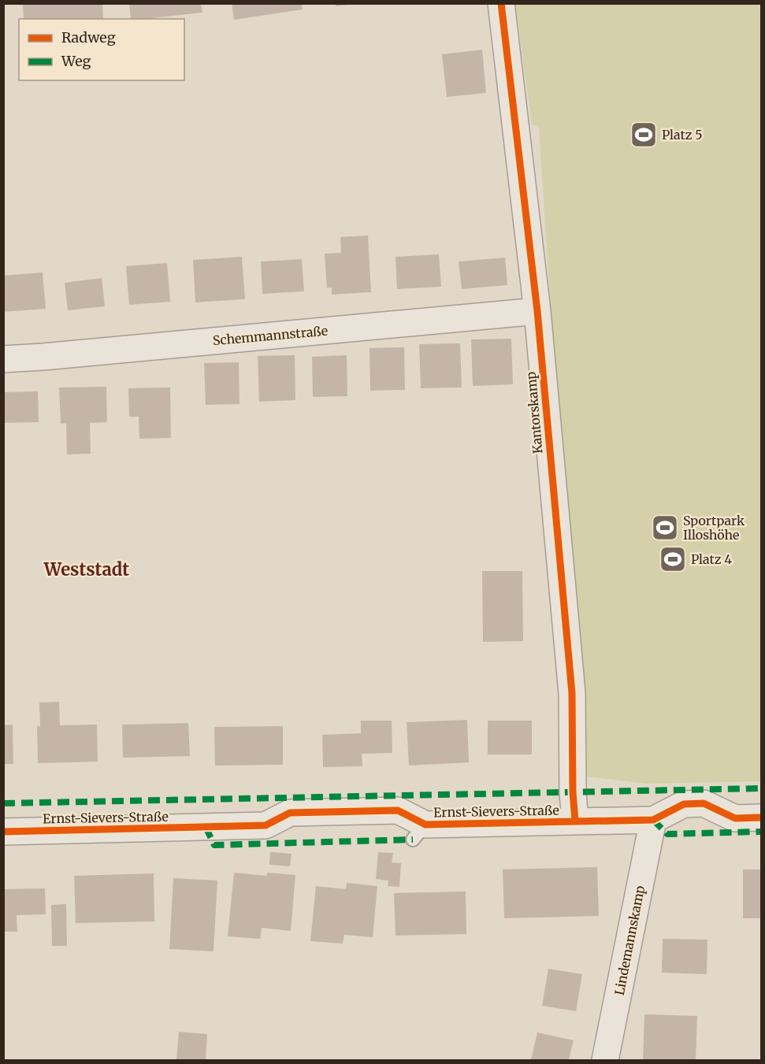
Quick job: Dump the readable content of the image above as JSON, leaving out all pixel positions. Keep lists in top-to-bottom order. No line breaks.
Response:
{"streets":{"street":["Schemmannstraße","Kantorskamp","Ernst-Sievers-Straße","Lindemannskamp"]},"crossings":[["Schemmannstraße","Kantorskamp"],["Kantorskamp","Ernst-Sievers-Straße"],["Ernst-Sievers-Straße","Lindemannskamp"]],"districts":["Weststadt"],"places":{"sports":["Platz 5","Sportpark Illoshöhe","Platz 4"]},"legend":["Radweg","Weg"]}
